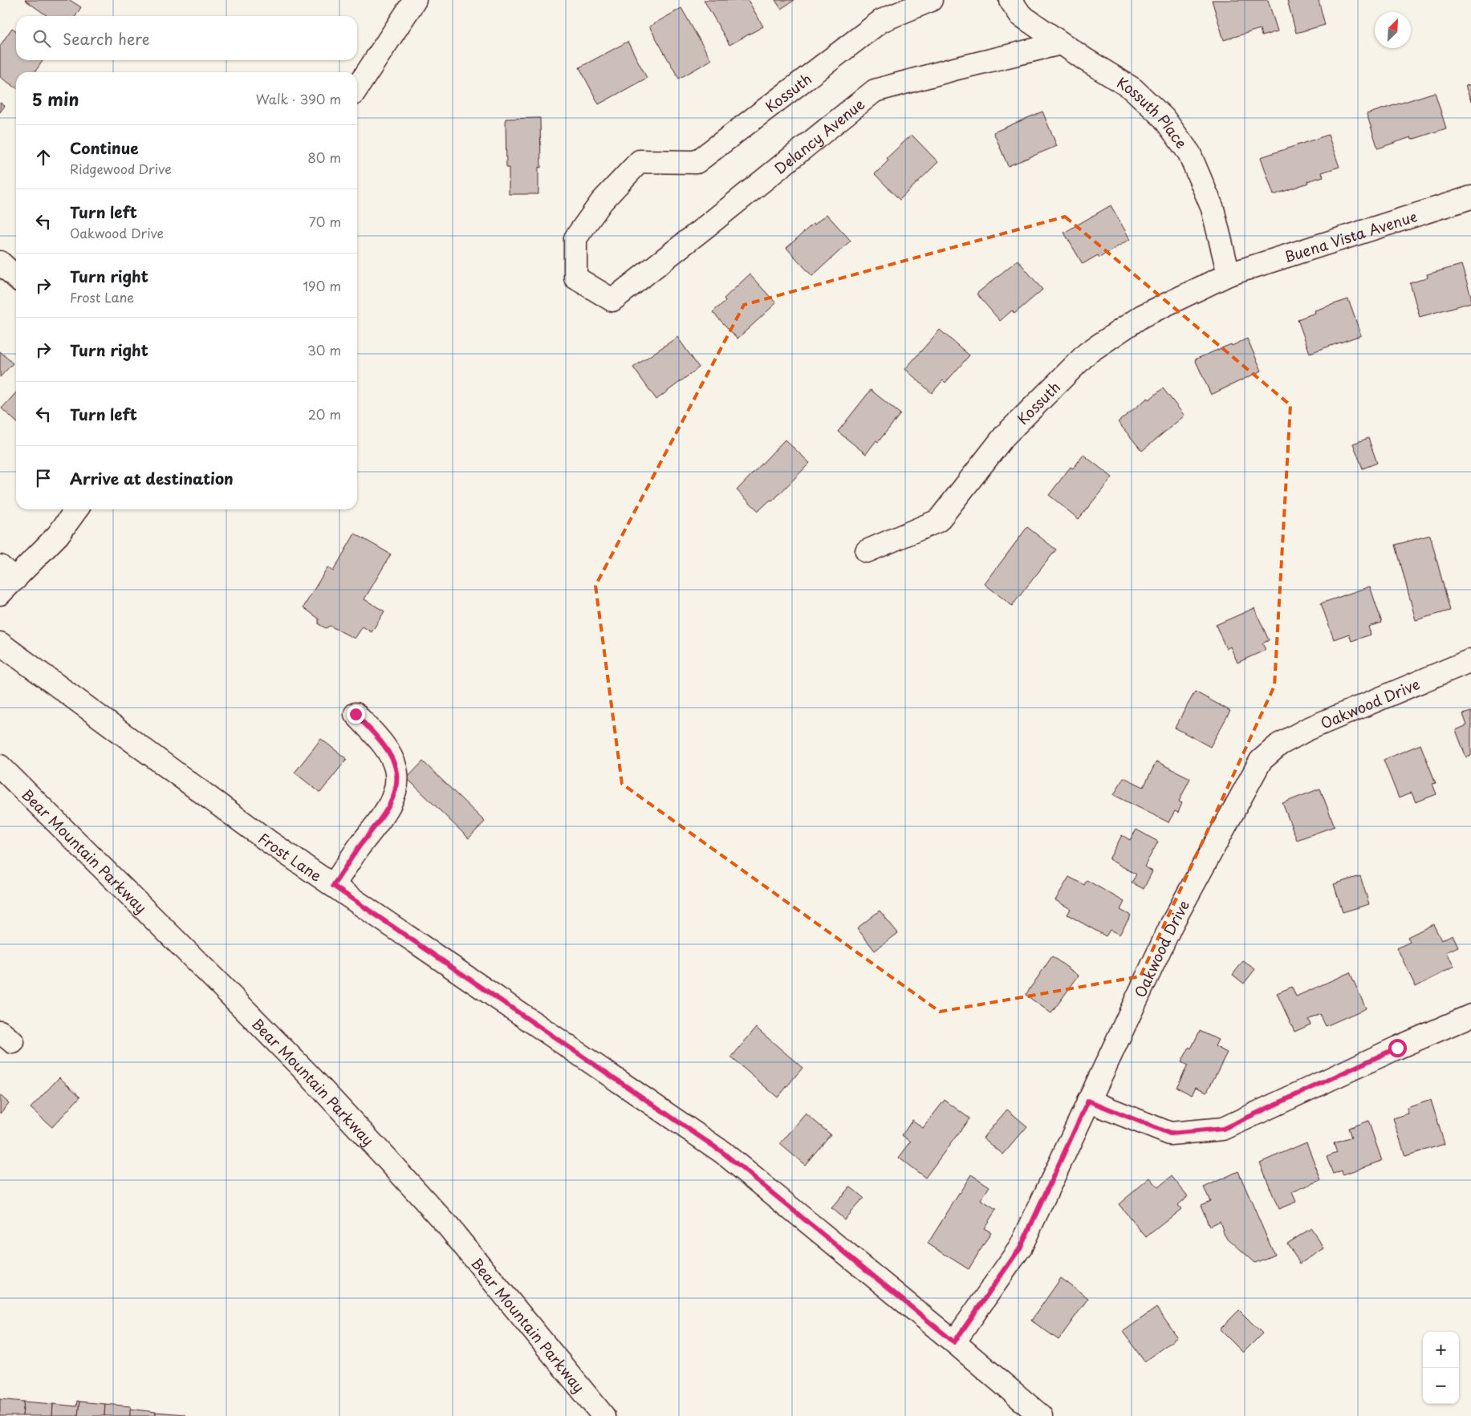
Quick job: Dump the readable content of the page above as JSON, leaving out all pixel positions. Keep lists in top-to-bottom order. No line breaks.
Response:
{"streets":{"main road":["Kossuth","Kossuth Place","Delancy Avenue","Buena Vista Avenue","Oakwood Drive","Bear Mountain Parkway","Frost Lane"]},"crossings":[["Kossuth","Kossuth Place"],["Kossuth","Delancy Avenue"],["Kossuth","Buena Vista Avenue"],["Kossuth Place","Delancy Avenue"],["Kossuth Place","Buena Vista Avenue"],["Oakwood Drive","Frost Lane"]],"north":"top right","page":{"search":"Search here","heading":["5 min","Walk · 390 m"],"list":[["Continue","Ridgewood Drive","80 m"],["Turn left","Oakwood Drive","70 m"],["Turn right","Frost Lane","190 m"],["Turn right","30 m"],["Turn left","20 m"],"Arrive at destination"],"map_buttons":["+","−"]}}
